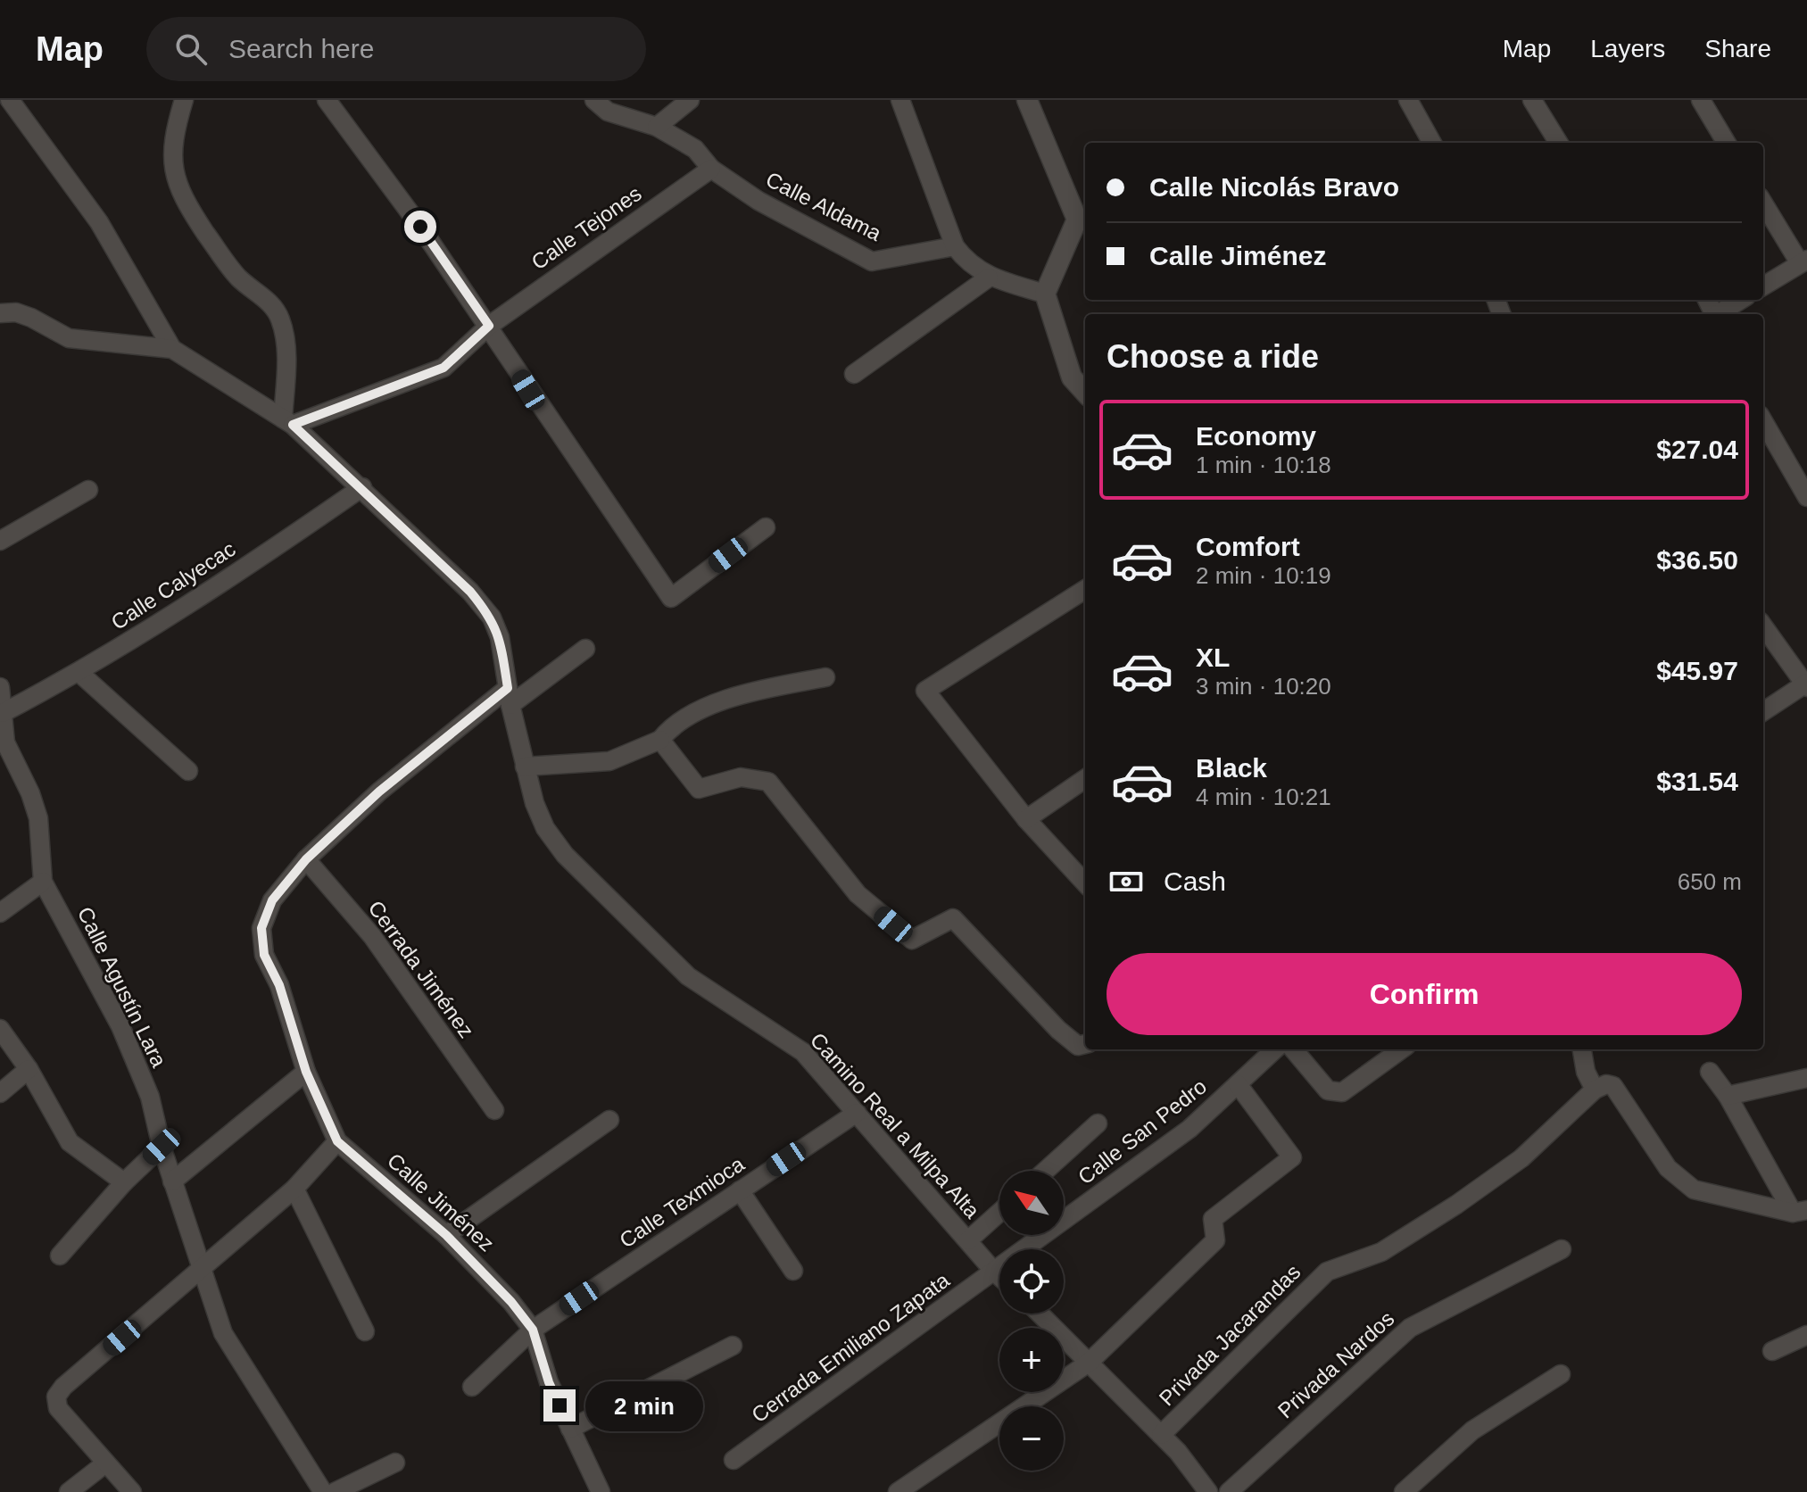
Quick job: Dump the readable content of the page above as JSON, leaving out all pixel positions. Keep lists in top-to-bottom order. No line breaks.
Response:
{"streets":{"street":["Calle Aldama","Calle Tejones","Calle Calyecac","Cerrada Jiménez","Calle Agustín Lara","Camino Real a Milpa Alta","Calle San Pedro","Calle Jiménez","Calle Texmioca","Privada Jacarandas","Cerrada Emiliano Zapata","Privada Nardos"]},"crossings":[["Calle Aldama","Calle Tejones"],["Calle Tejones","Camino Real a Milpa Alta"],["Calle Calyecac","Calle Agustín Lara"],["Calle Calyecac","Camino Real a Milpa Alta"],["Camino Real a Milpa Alta","Calle San Pedro"],["Camino Real a Milpa Alta","Calle Texmioca"],["Camino Real a Milpa Alta","Cerrada Emiliano Zapata"],["Calle San Pedro","Cerrada Emiliano Zapata"],["Calle Jiménez","Calle Texmioca"]],"north":"top left","page":{"header":"Map","search":"Search here","nav":["Map","Layers","Share"],"banner":["Calle Nicolás Bravo","Calle Jiménez"],"heading":"Choose a ride","list":[{"name":"Economy","note":"1 min · 10:18","value":"$27.04"},{"name":"Comfort","note":"2 min · 10:19","value":"$36.50"},{"name":"XL","note":"3 min · 10:20","value":"$45.97"},{"name":"Black","note":"4 min · 10:21","value":"$31.54"}],"pay":["Cash","650 m"],"buttons":"Confirm","map_buttons":["+","−"],"bubble":"2 min"}}
